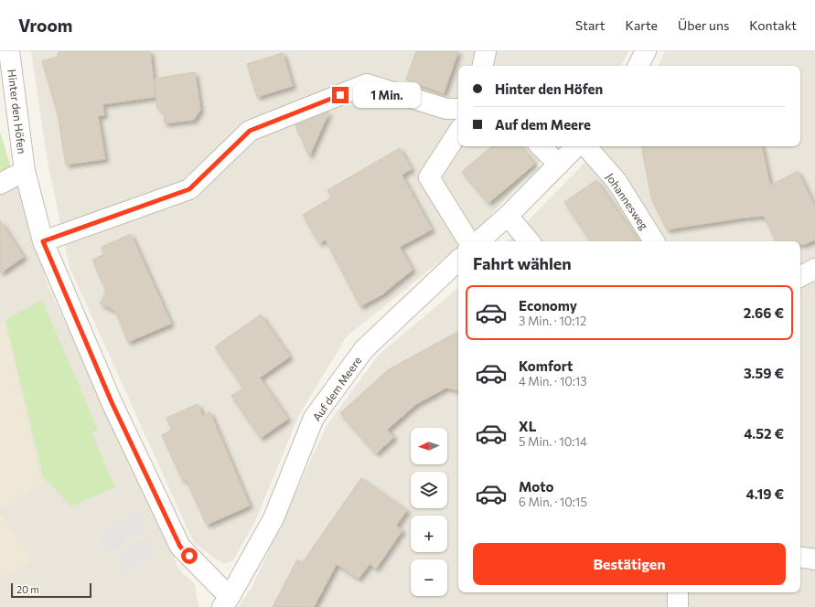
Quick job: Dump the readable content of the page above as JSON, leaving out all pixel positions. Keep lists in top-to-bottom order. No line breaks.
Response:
{"streets":{"street":["Hinter den Höfen","Johannesweg","Auf dem Meere"]},"crossings":[["Hinter den Höfen","Auf dem Meere"]],"scale_bar":"20 m","north":"left","page":{"header":"Vroom","nav":["Start","Karte","Über uns","Kontakt"],"banner":["Hinter den Höfen","Auf dem Meere"],"bubble":"1 Min.","heading":"Fahrt wählen","list":[{"name":"Economy","note":"3 Min. · 10:12","value":"2.66 €"},{"name":"Komfort","note":"4 Min. · 10:13","value":"3.59 €"},{"name":"XL","note":"5 Min. · 10:14","value":"4.52 €"},{"name":"Moto","note":"6 Min. · 10:15","value":"4.19 €"}],"map_buttons":["+","−"],"buttons":"Bestätigen","scale":"20 m"}}
